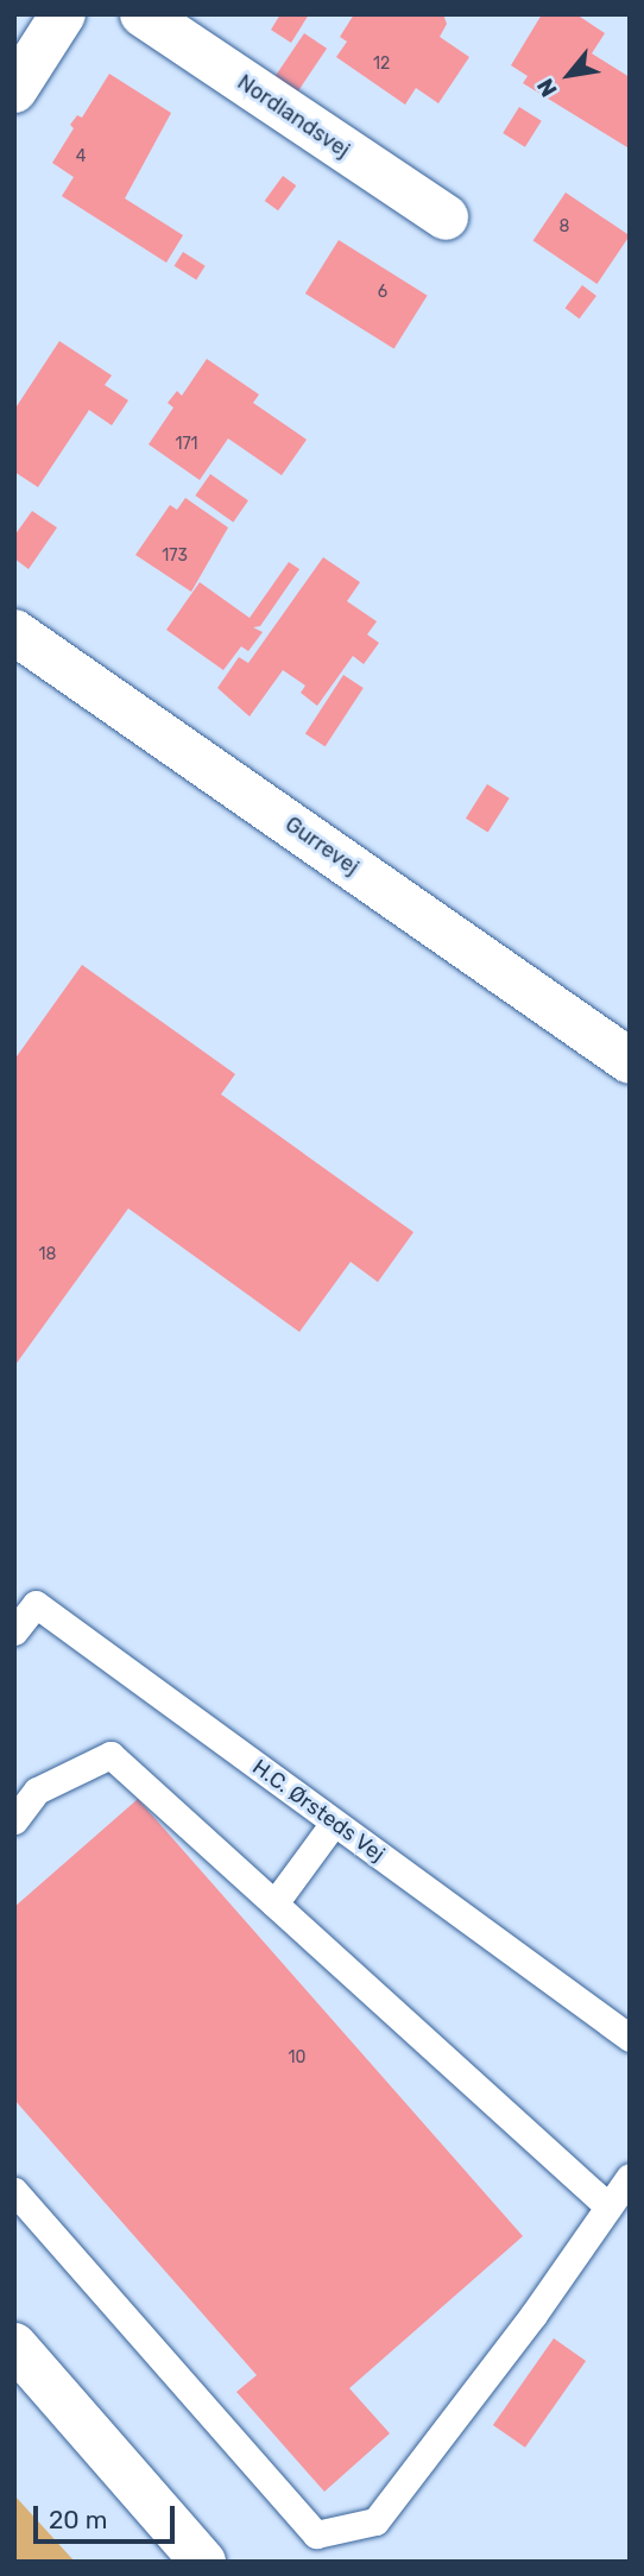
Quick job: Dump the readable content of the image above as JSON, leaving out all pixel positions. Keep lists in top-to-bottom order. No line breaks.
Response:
{"streets":{"street":["Nordlandsvej","Gurrevej"],"lane":["H.C. Ørsteds Vej"]},"house_numbers":["12","4","8","6","171","173","18","10"],"scale_bar":"20 m","north":"bottom left"}
